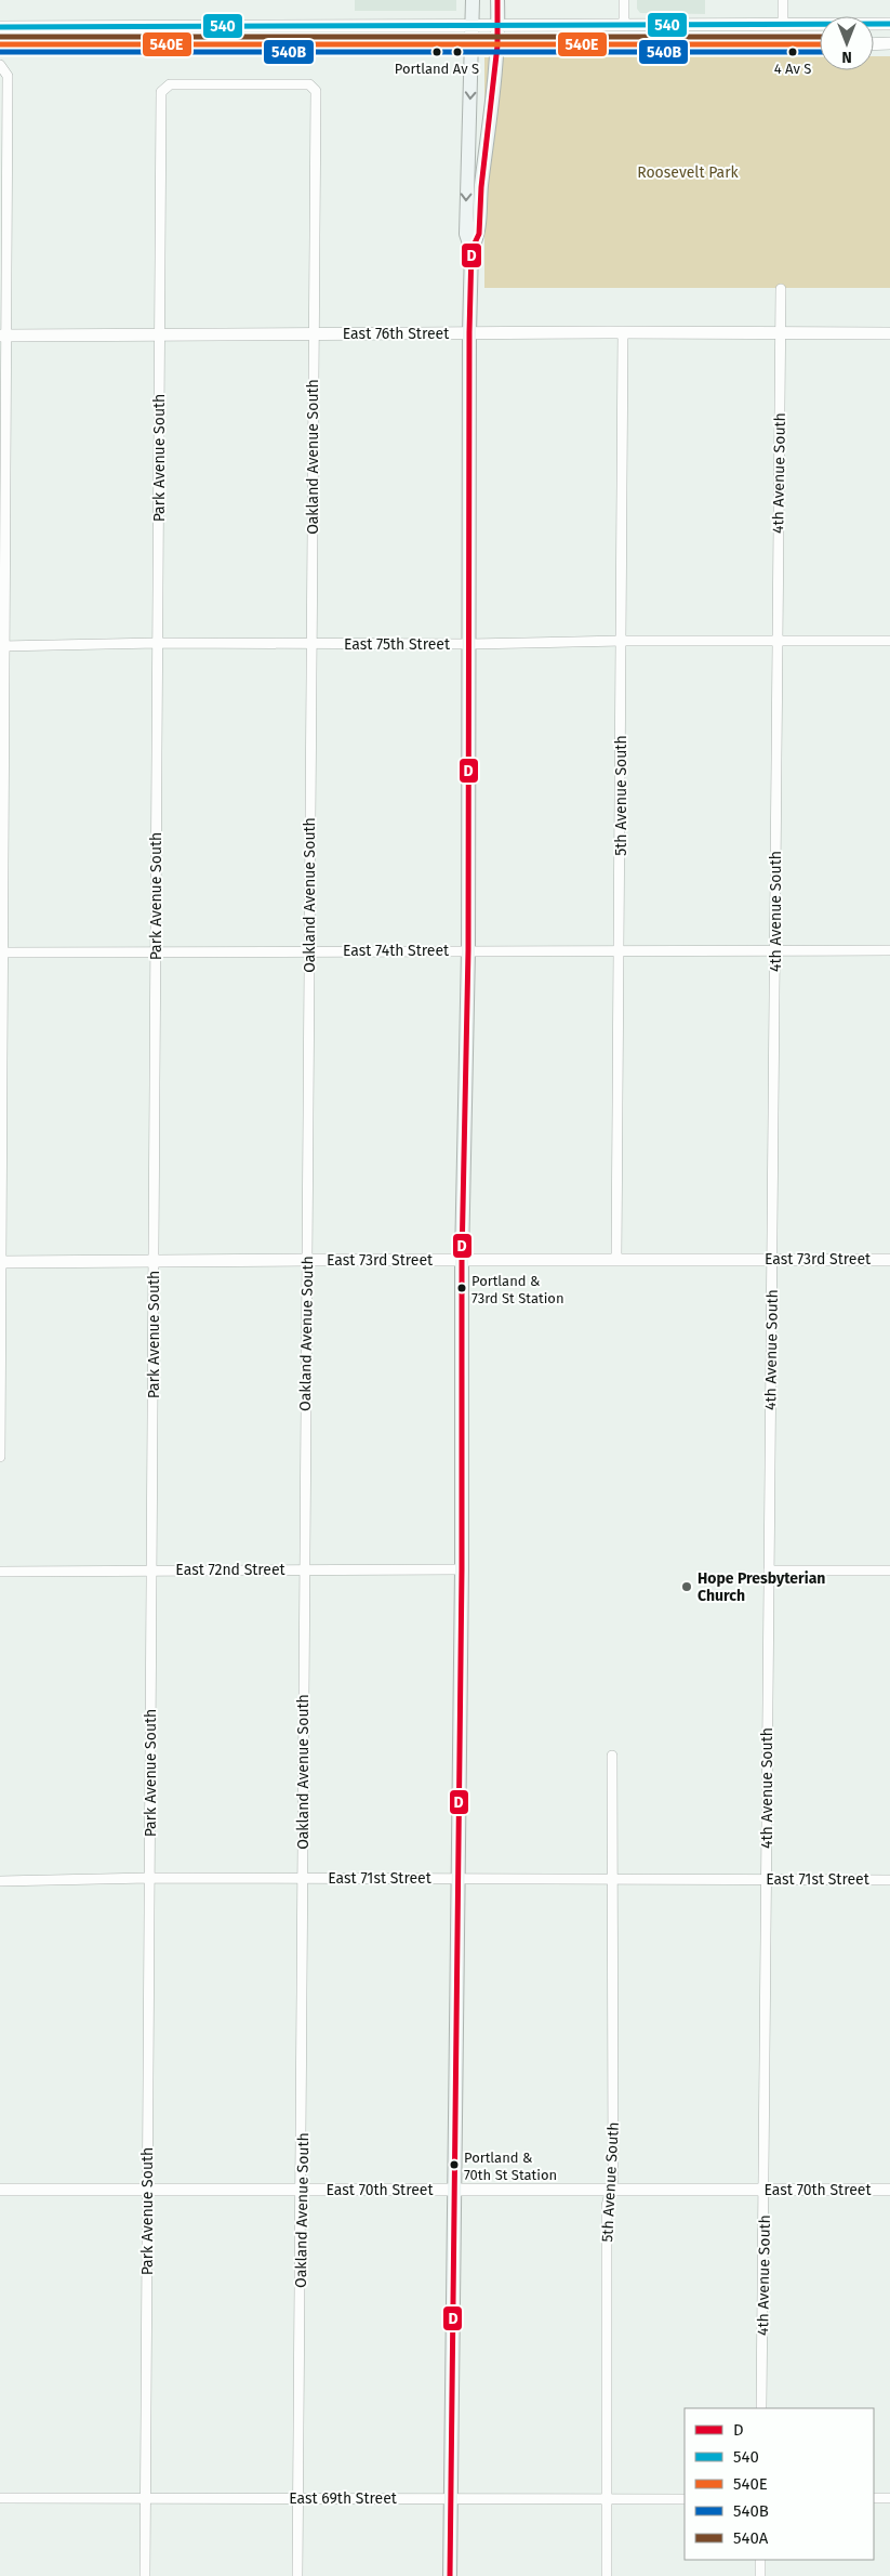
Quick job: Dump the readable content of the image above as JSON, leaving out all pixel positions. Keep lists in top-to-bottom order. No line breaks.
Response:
{"streets":{"street":["East 76th Street","Oakland Avenue South","Park Avenue South","4th Avenue South","East 75th Street","5th Avenue South","East 74th Street","East 73rd Street","East 72nd Street","East 71st Street","East 70th Street","East 69th Street"]},"crossings":[["East 76th Street","Oakland Avenue South"],["East 76th Street","Park Avenue South"],["East 76th Street","4th Avenue South"],["East 76th Street","5th Avenue South"],["Oakland Avenue South","Park Avenue South"],["Oakland Avenue South","East 75th Street"],["Oakland Avenue South","East 74th Street"],["Oakland Avenue South","East 73rd Street"],["Oakland Avenue South","East 72nd Street"],["Oakland Avenue South","East 71st Street"],["Oakland Avenue South","East 70th Street"],["Oakland Avenue South","East 69th Street"],["Park Avenue South","East 75th Street"],["Park Avenue South","East 74th Street"],["Park Avenue South","East 73rd Street"],["Park Avenue South","East 72nd Street"],["Park Avenue South","East 71st Street"],["Park Avenue South","East 70th Street"],["Park Avenue South","East 69th Street"],["4th Avenue South","East 75th Street"],["4th Avenue South","East 74th Street"],["4th Avenue South","East 73rd Street"],["4th Avenue South","East 71st Street"],["4th Avenue South","East 70th Street"],["East 75th Street","5th Avenue South"],["5th Avenue South","East 74th Street"],["5th Avenue South","East 73rd Street"],["5th Avenue South","East 71st Street"],["5th Avenue South","East 70th Street"],["5th Avenue South","East 69th Street"]],"parks":["Roosevelt Park"],"places":["Portland Av S","4 Av S","Portland & 73rd St Station","Hope Presbyterian Church","Portland & 70th St Station"],"lines":["transit line D","transit line 540","transit line 540A","transit line 540E","transit line 540B"],"legend":["D","540","540E","540B","540A"],"north":"bottom"}
